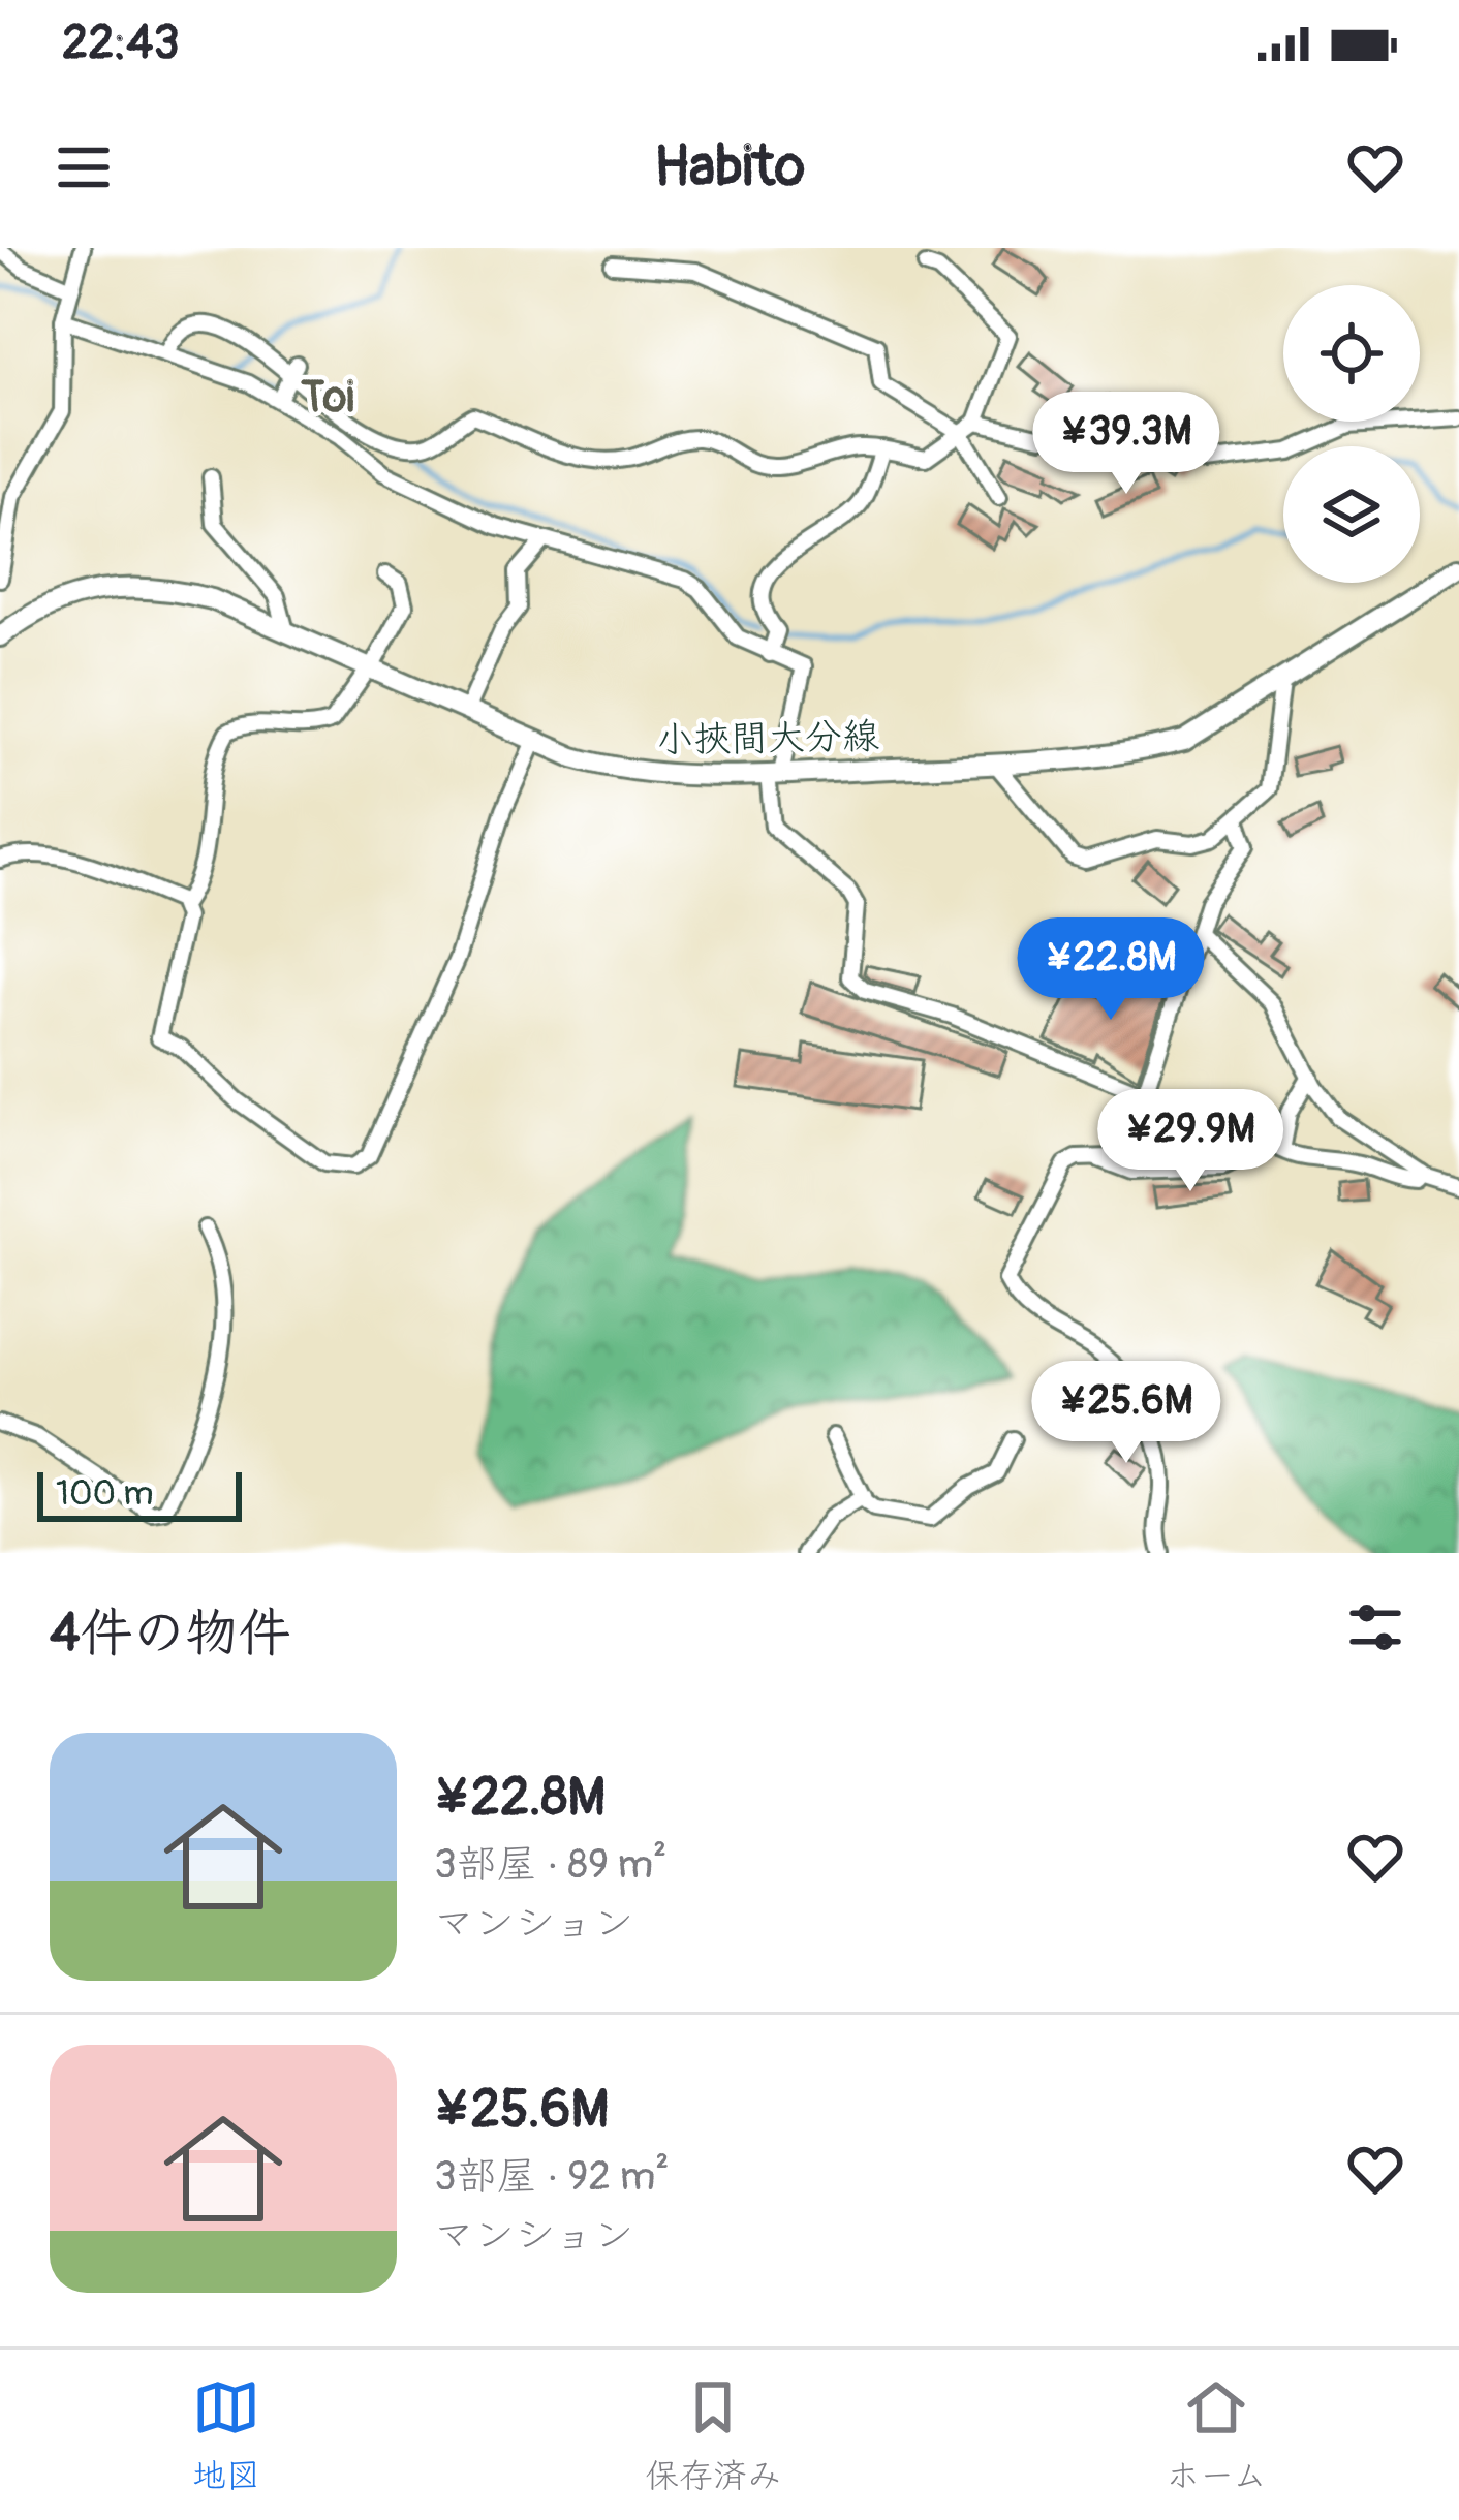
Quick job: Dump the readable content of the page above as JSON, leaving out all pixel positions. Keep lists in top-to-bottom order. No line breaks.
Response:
{"streets":{"main road":["小挾間大分線"]},"districts":["Toi"],"scale_bar":"100 m","page":{"status":"22:43","header":"Habito","price":["¥39.3M","¥22.8M","¥29.9M","¥25.6M"],"scale":"100 m","heading":"4件の物件","list":[{"name":"¥22.8M","note":"3部屋 · 89 m² · マンション"},{"name":"¥25.6M","note":"3部屋 · 92 m² · マンション"}],"tabs":["地図","保存済み","ホーム"]}}
